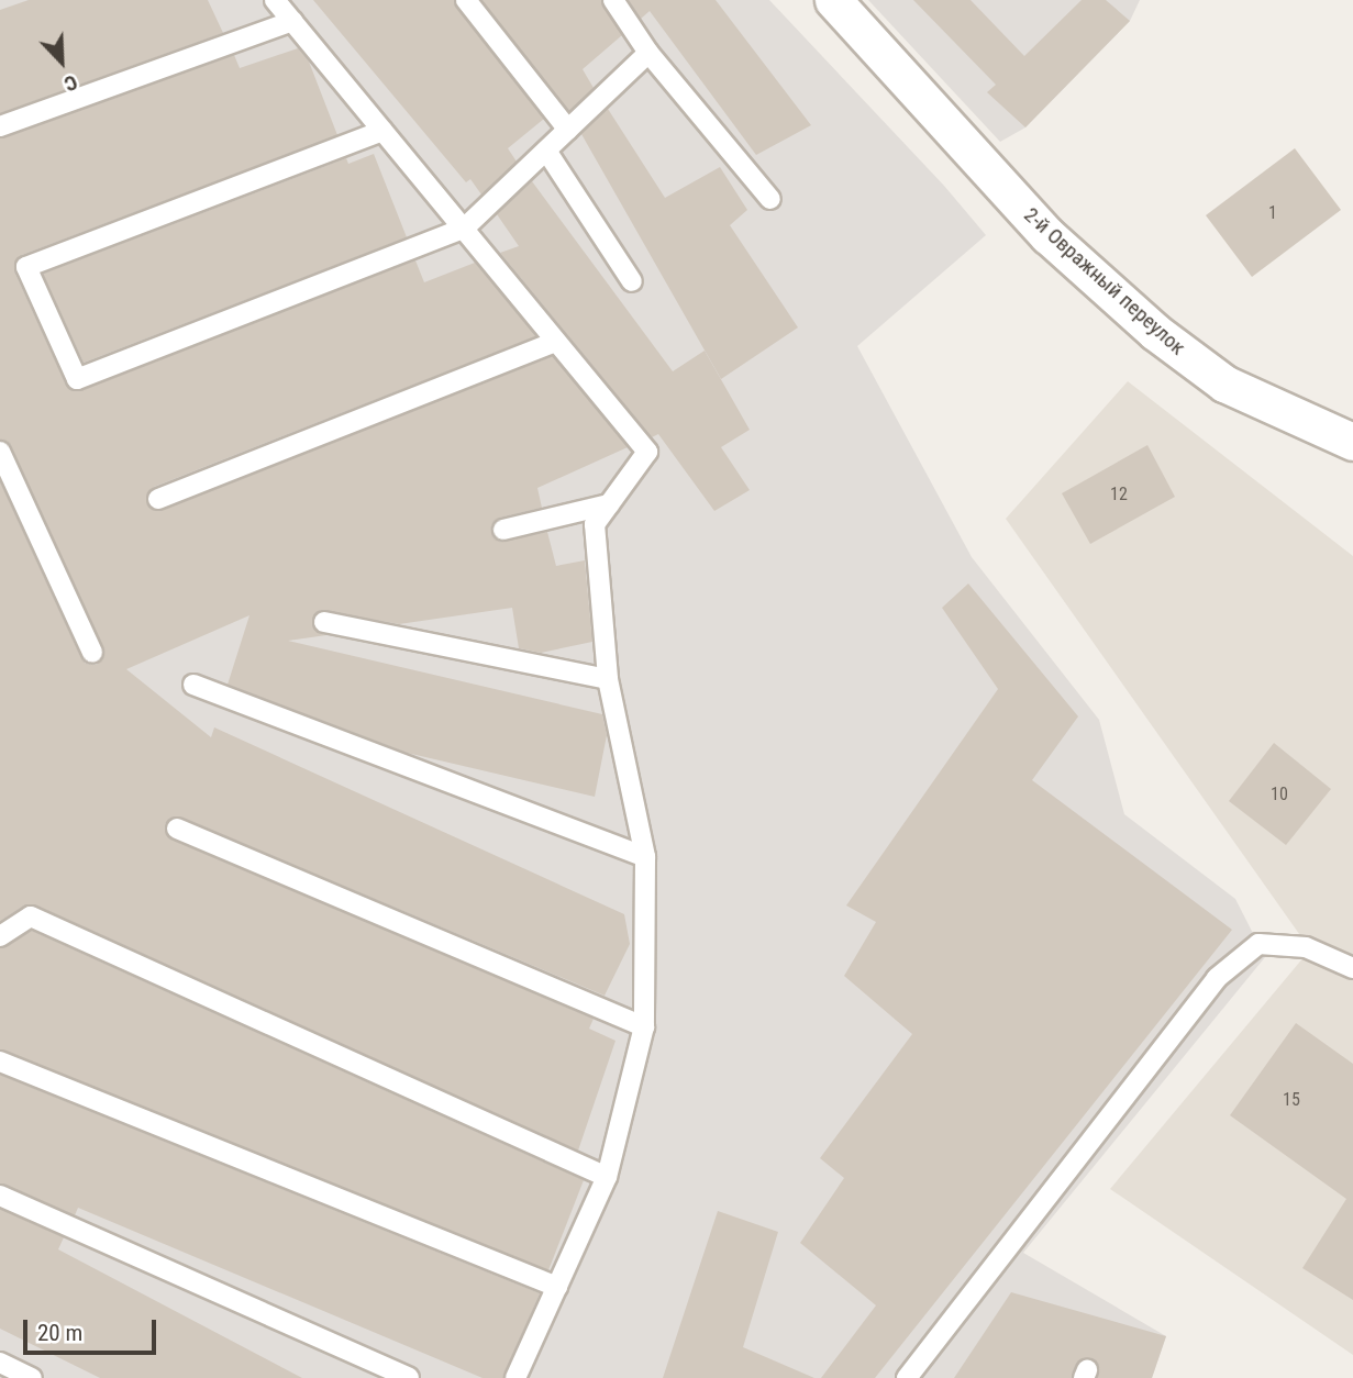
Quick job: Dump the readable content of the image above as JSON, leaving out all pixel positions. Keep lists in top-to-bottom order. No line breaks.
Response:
{"streets":{"street":["2-й Овражный переулок"]},"house_numbers":["1","12","10","15"],"scale_bar":"20 m","north":"bottom right"}
